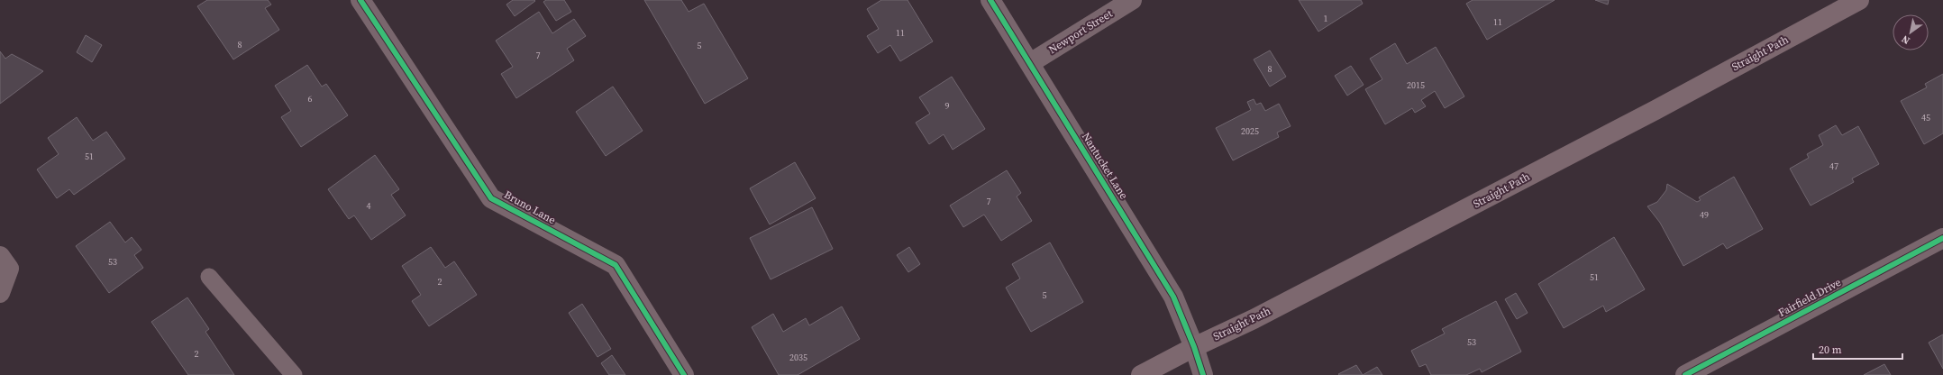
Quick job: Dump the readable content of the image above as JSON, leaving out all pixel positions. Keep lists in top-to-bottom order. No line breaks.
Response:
{"streets":{"main road":["Straight Path"],"street":["Newport Street","Nantucket Lane","Bruno Lane","Fairfield Drive"]},"crossings":[["Newport Street","Nantucket Lane"],["Straight Path","Nantucket Lane"]],"house_numbers":["1","11","11","8","5","7","8","2015","6","9","45","2025","51","47","7","4","49","53","51","2","5","53","2","2035"],"scale_bar":"20 m","north":"bottom left"}
